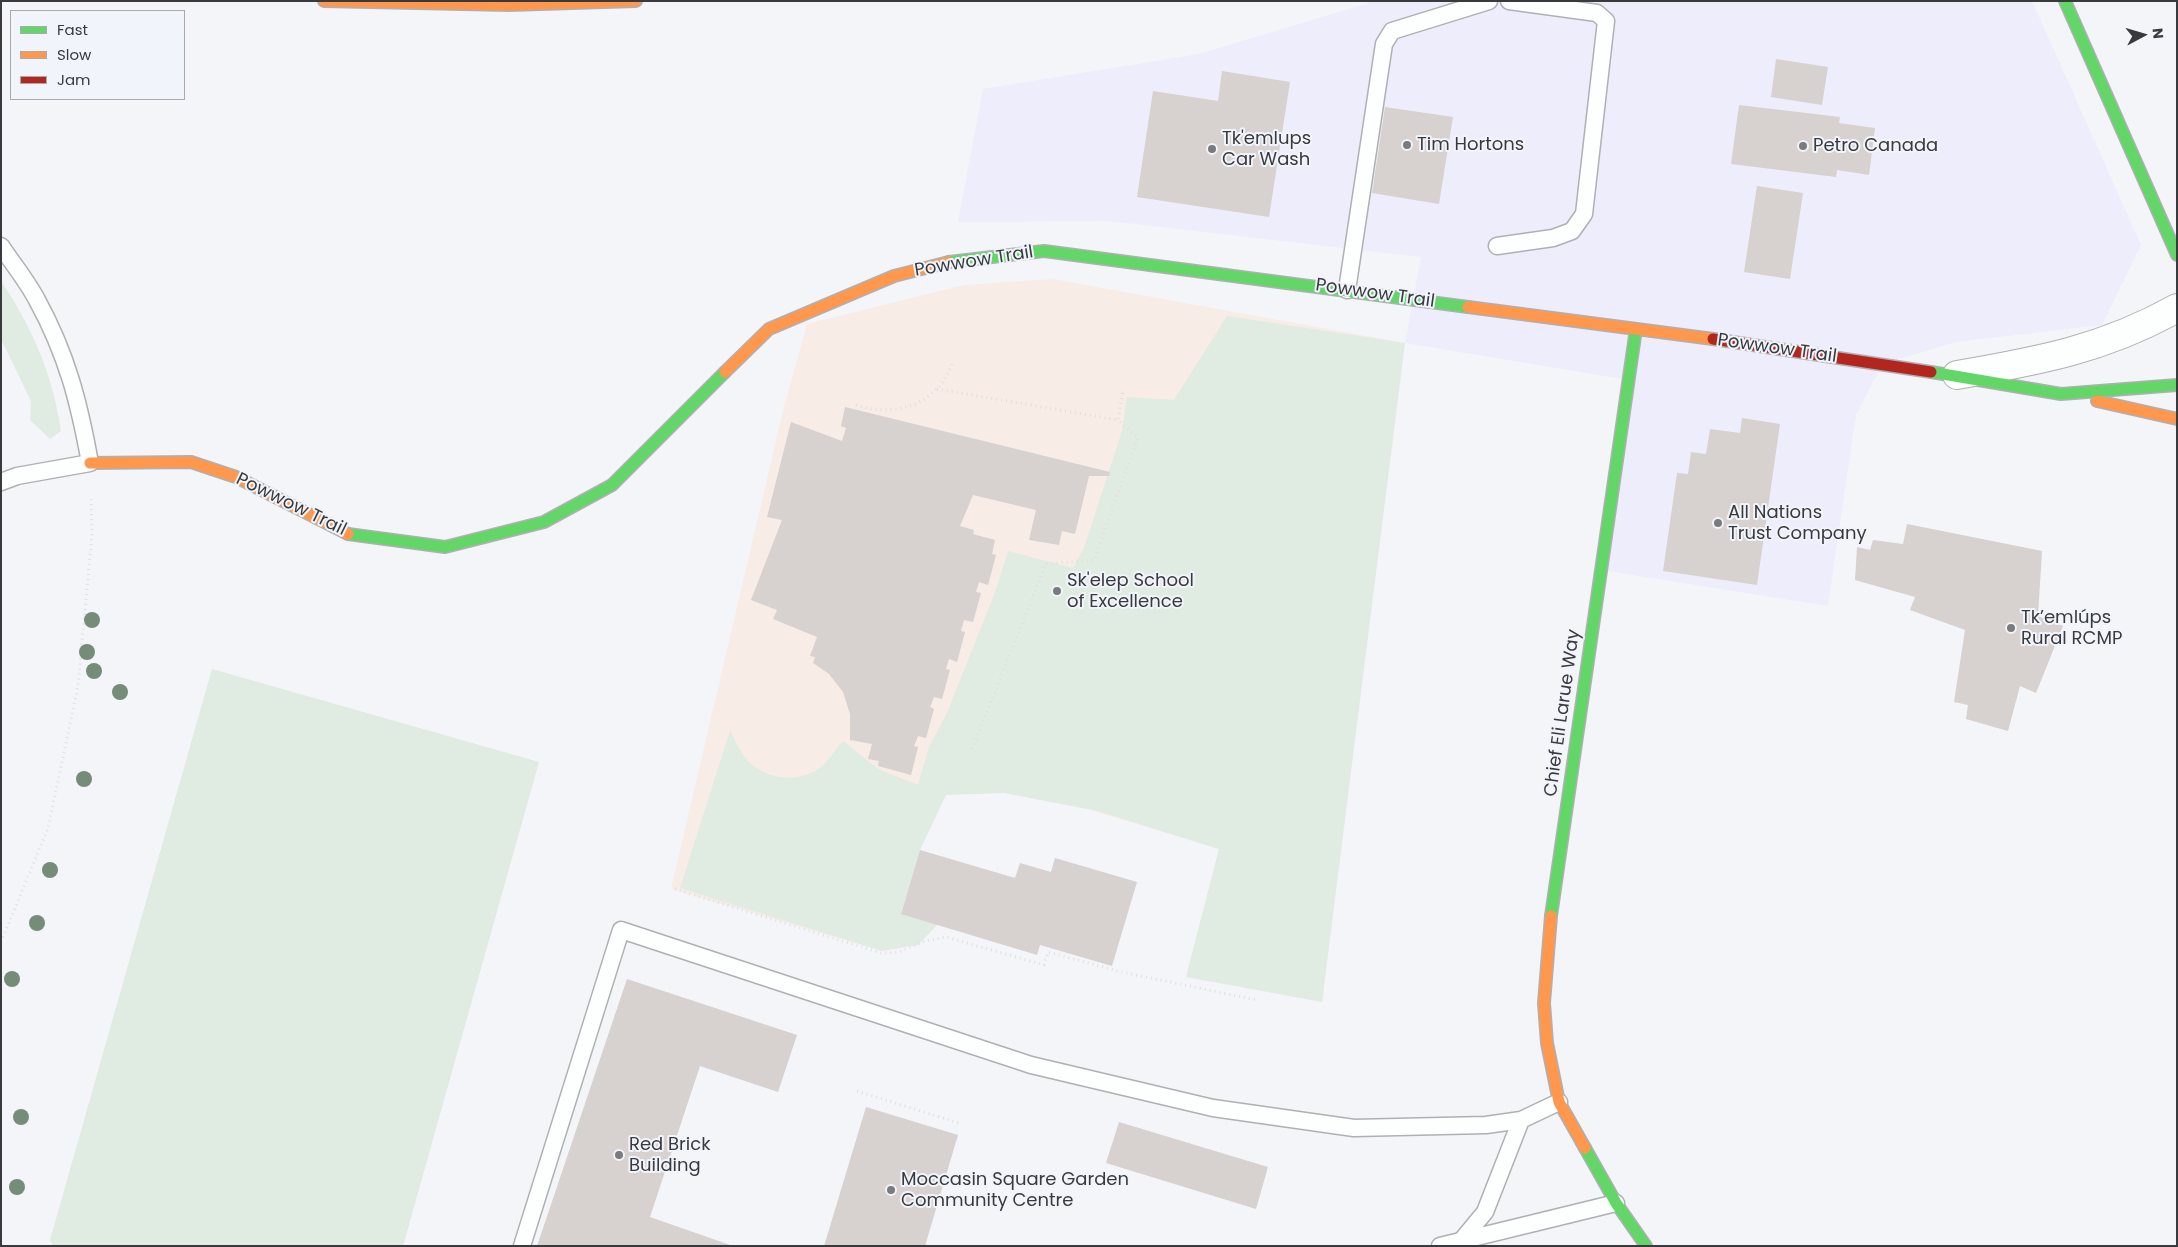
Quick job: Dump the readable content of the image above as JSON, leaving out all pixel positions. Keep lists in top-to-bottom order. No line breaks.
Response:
{"streets":{"main road":["Powwow Trail","Chief Eli Larue Way"]},"crossings":[["Powwow Trail","Chief Eli Larue Way"]],"places":["Tim Hortons","Petro Canada","Tk'emlups Car Wash","All Nations Trust Company","Sk'elep School of Excellence","Tk’emlúps Rural RCMP","Red Brick Building","Moccasin Square Garden Community Centre"],"legend":["Fast","Slow","Jam"],"north":"right"}
